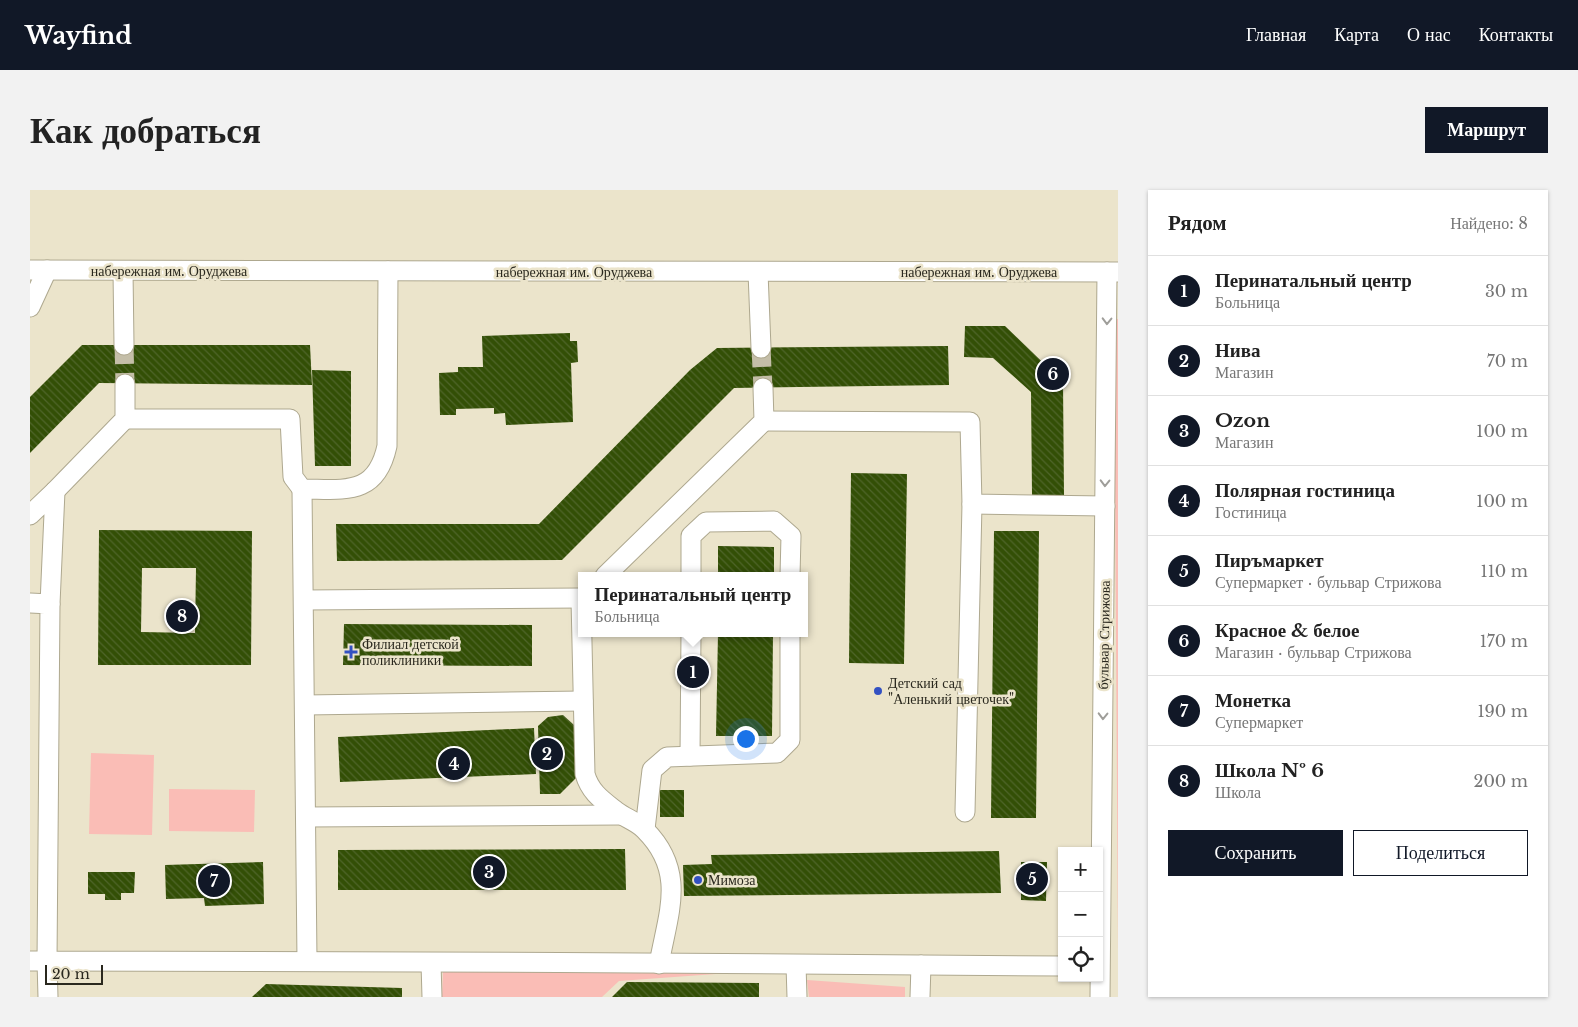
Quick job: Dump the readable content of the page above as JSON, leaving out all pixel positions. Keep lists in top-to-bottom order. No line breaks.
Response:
{"streets":{"street":["набережная им. Оруджева","бульвар Стрижова"]},"crossings":[["набережная им. Оруджева","бульвар Стрижова"]],"places":{"health":["Филиал детской поликлиники"],"other":["Детский сад \"Аленький цветочек\"","Мимоза"]},"scale_bar":"20 m","page":{"header":"Wayfind","nav":["Главная","Карта","О нас","Контакты"],"buttons":["Маршрут",["Сохранить","Поделиться"]],"title":"Как добраться","heading":["Рядом","Найдено: 8"],"list":[{"mark":"1","name":"Перинатальный центр","note":"Больница","value":"30 m"},{"mark":"2","name":"Нива","note":"Магазин","value":"70 m"},{"mark":"3","name":"Ozon","note":"Магазин","value":"100 m"},{"mark":"4","name":"Полярная гостиница","note":"Гостиница","value":"100 m"},{"mark":"5","name":"Пиръмаркет","note":"Супермаркет · бульвар Стрижова","value":"110 m"},{"mark":"6","name":"Красное & белое","note":"Магазин · бульвар Стрижова","value":"170 m"},{"mark":"7","name":"Монетка","note":"Супермаркет","value":"190 m"},{"mark":"8","name":"Школа № 6","note":"Школа","value":"200 m"}],"pins":["6","8","1","2","4","3","5","7"],"popup":["Перинатальный центр","Больница"],"map_buttons":["+","−"],"scale":"20 m"}}
